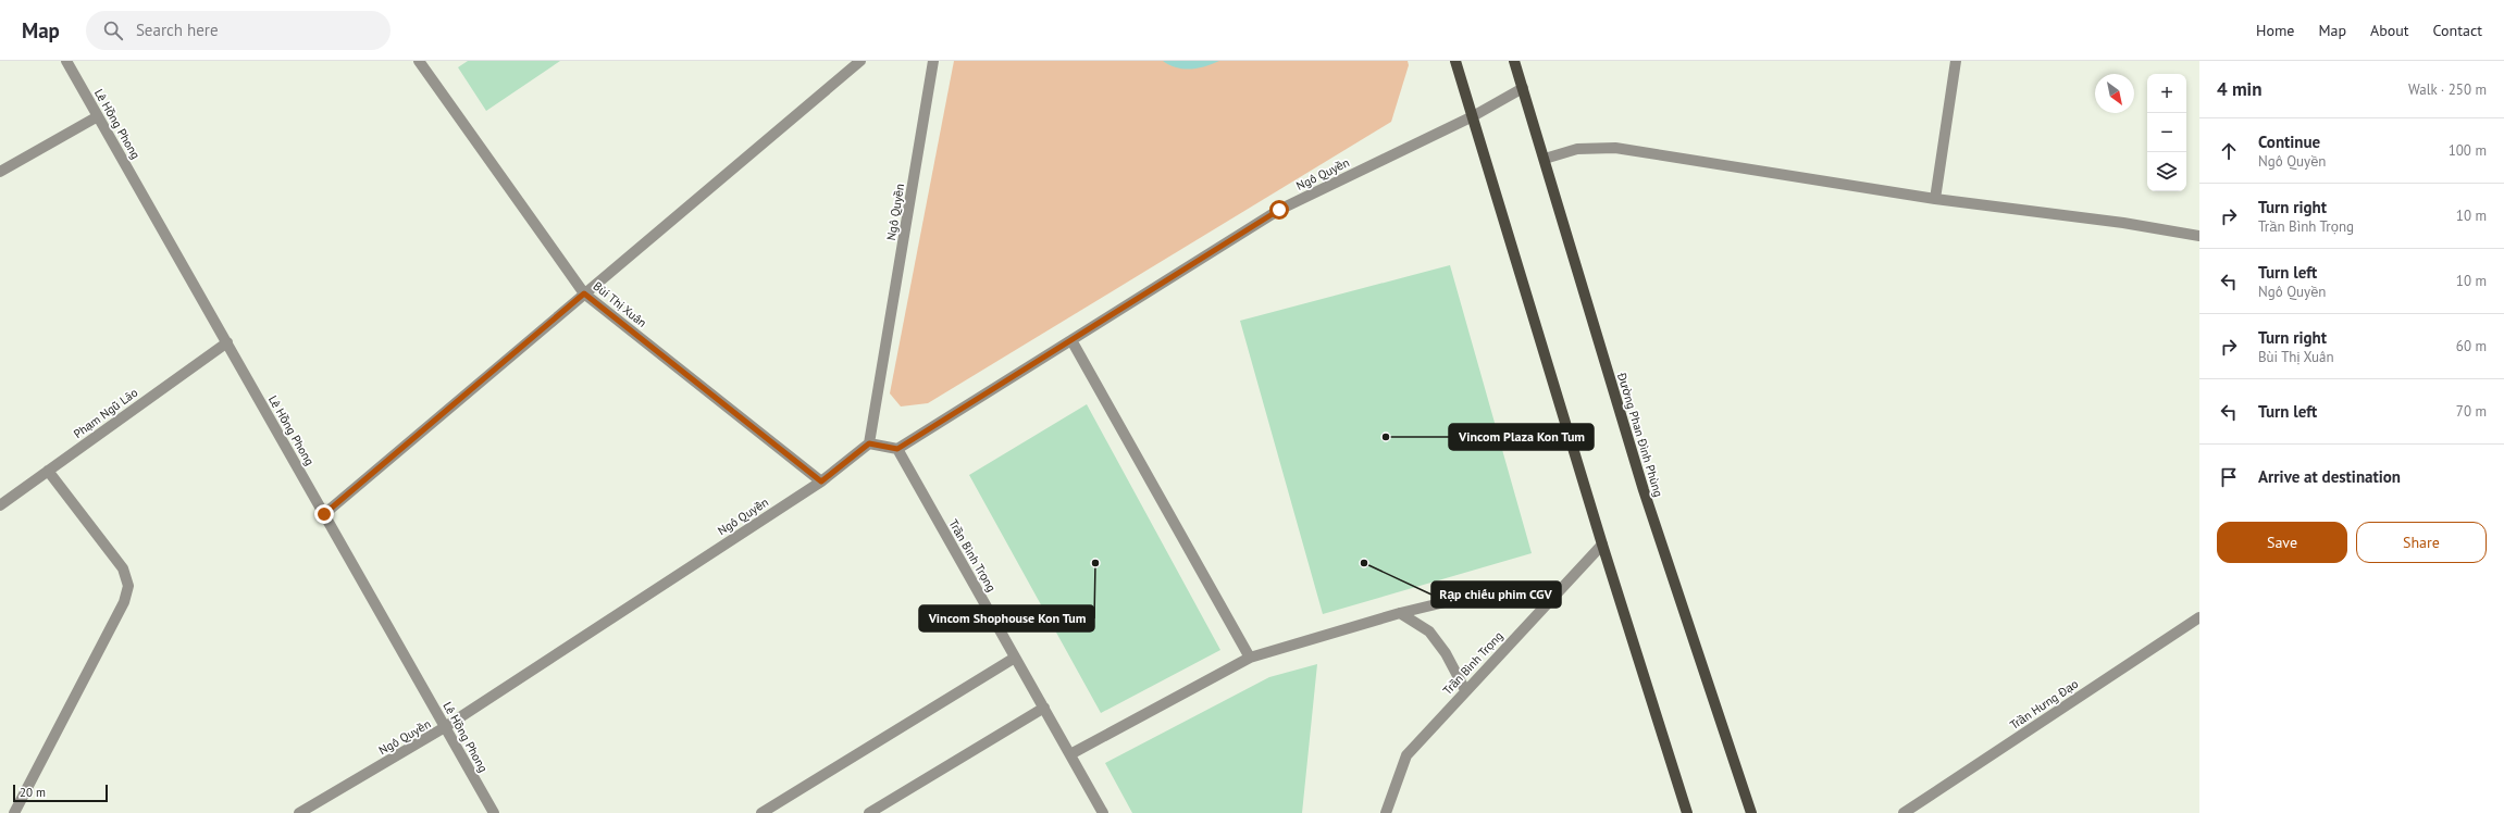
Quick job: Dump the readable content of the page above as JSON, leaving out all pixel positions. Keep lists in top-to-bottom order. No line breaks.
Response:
{"streets":{"main road":["Đường Phan Đình Phùng"],"street":["Lê Hồng Phong","Ngô Quyền","Bùi Thị Xuân","Phạm Ngũ Lão","Trần Bình Trọng","Trần Hưng Đạo"]},"crossings":[["Lê Hồng Phong","Ngô Quyền"],["Lê Hồng Phong","Phạm Ngũ Lão"],["Ngô Quyền","Bùi Thị Xuân"],["Ngô Quyền","Đường Phan Đình Phùng"],["Ngô Quyền","Trần Bình Trọng"]],"places":["Vincom Plaza Kon Tum","Vincom Shophouse Kon Tum","Rạp chiếu phim CGV"],"scale_bar":"20 m","north":"bottom right","page":{"header":"Map","search":"Search here","nav":["Home","Map","About","Contact"],"heading":["4 min","Walk · 250 m"],"map_buttons":["+","−"],"list":[["Continue","Ngô Quyền","100 m"],["Turn right","Trần Bình Trọng","10 m"],["Turn left","Ngô Quyền","10 m"],["Turn right","Bùi Thị Xuân","60 m"],["Turn left","70 m"],"Arrive at destination"],"buttons":["Save","Share"],"scale":"20 m"}}
